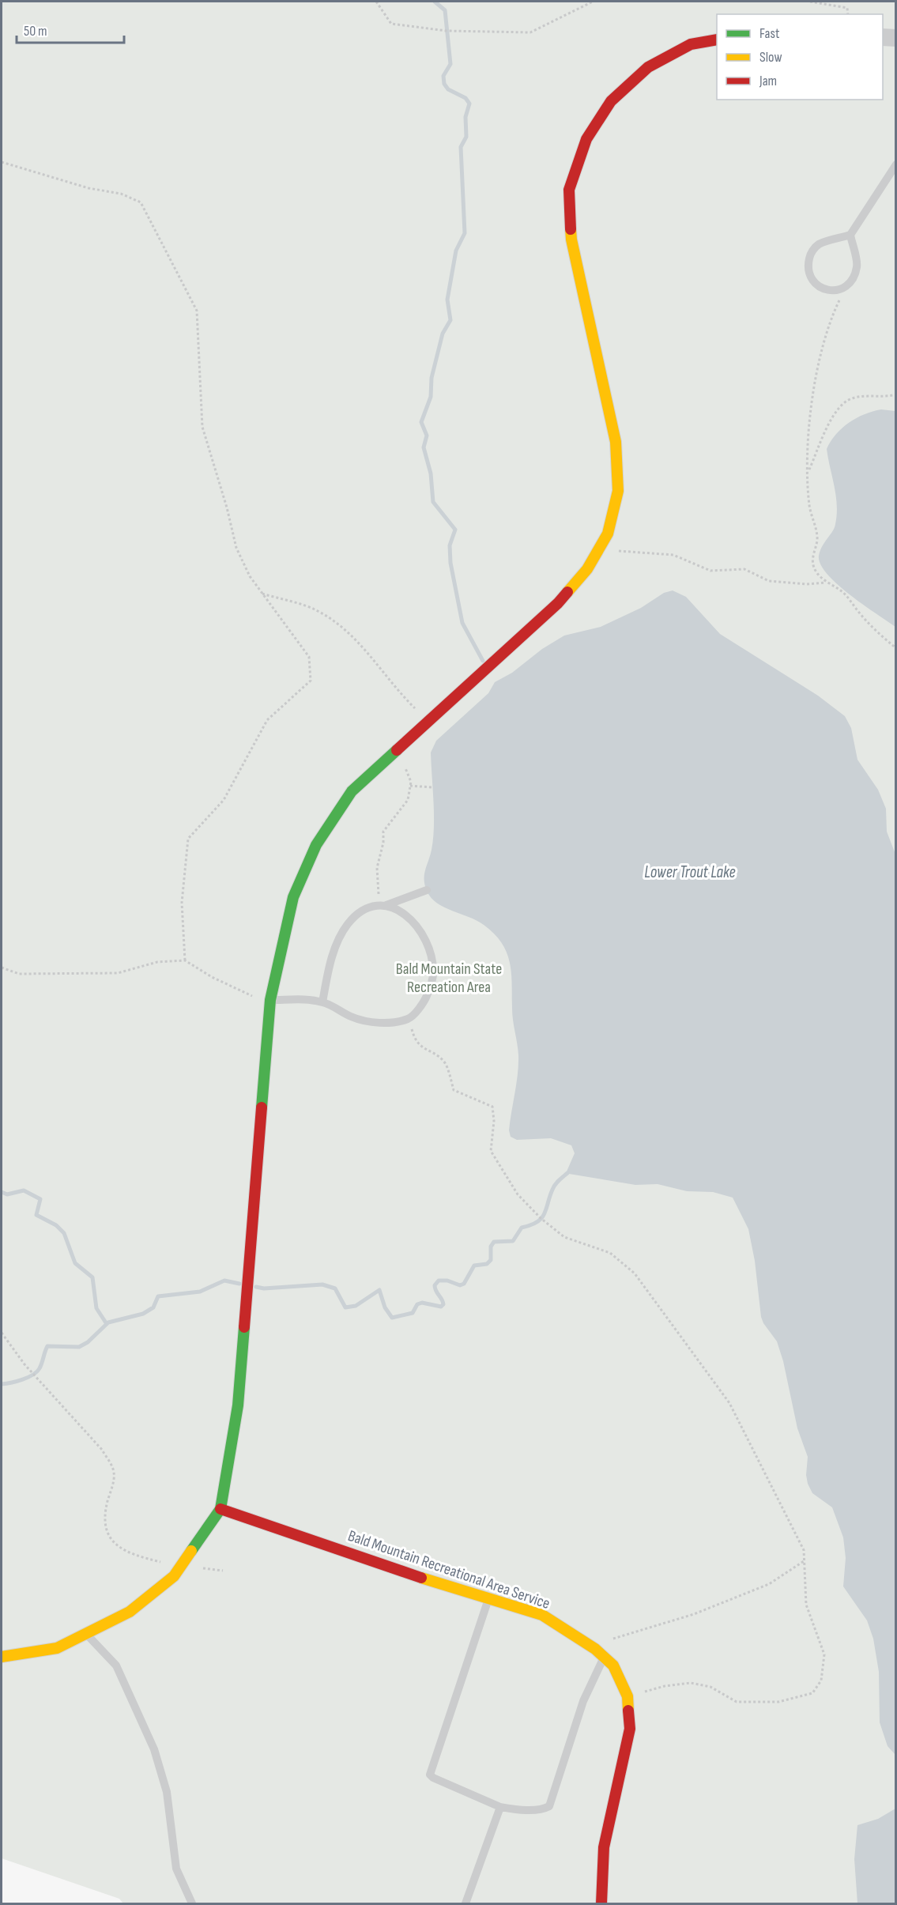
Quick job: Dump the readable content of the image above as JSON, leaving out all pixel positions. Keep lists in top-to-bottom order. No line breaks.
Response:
{"streets":{"street":["Bald Mountain Recreational Area Service"]},"water":["Lower Trout Lake"],"parks":["Bald Mountain State Recreation Area"],"legend":["Fast","Slow","Jam"],"scale_bar":"50 m"}
